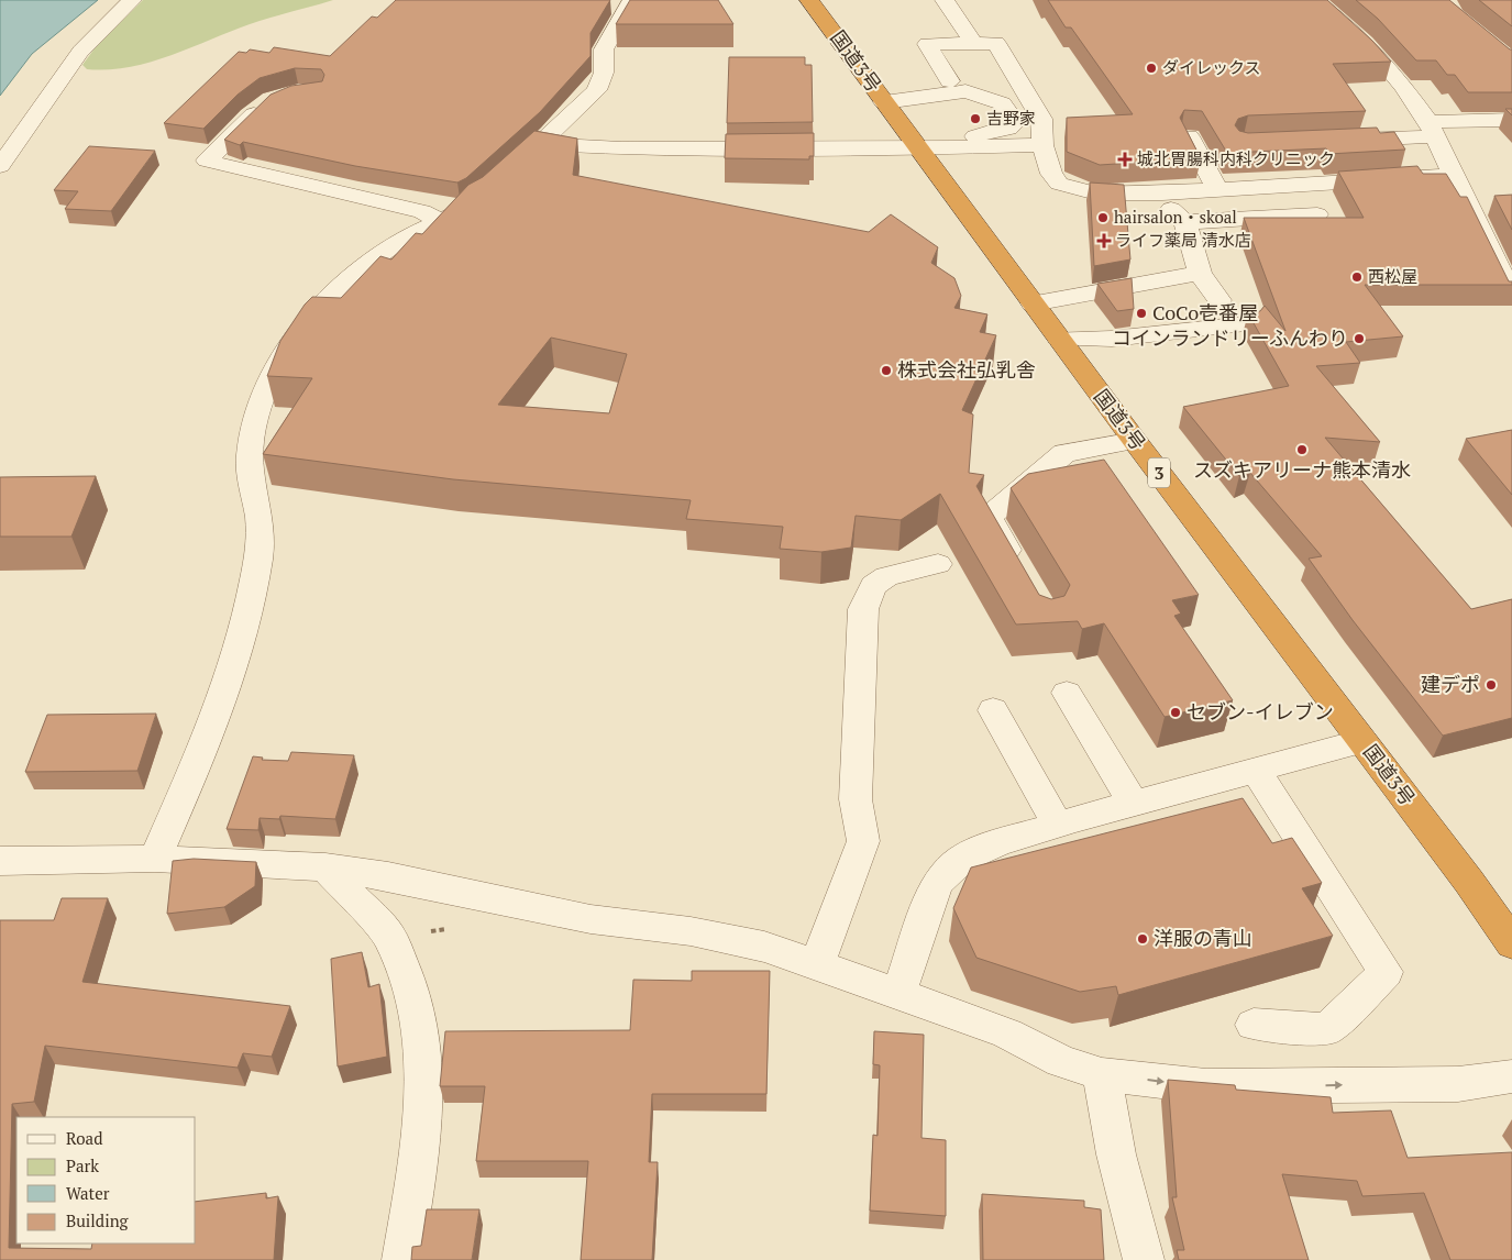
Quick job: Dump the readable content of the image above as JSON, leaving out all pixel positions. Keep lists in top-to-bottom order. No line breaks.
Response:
{"streets":{"highway":["国道3号","3"]},"places":{"other":["ダイレックス","吉野家","hairsalon・skoal","西松屋","CoCo壱番屋","コインランドリーふんわり","株式会社弘乳舎","スズキアリーナ熊本清水","建デポ","セブン-イレブン","洋服の青山"],"health":["城北胃腸科内科クリニック","ライフ薬局 清水店"]},"legend":["Road","Park","Water","Building"]}
